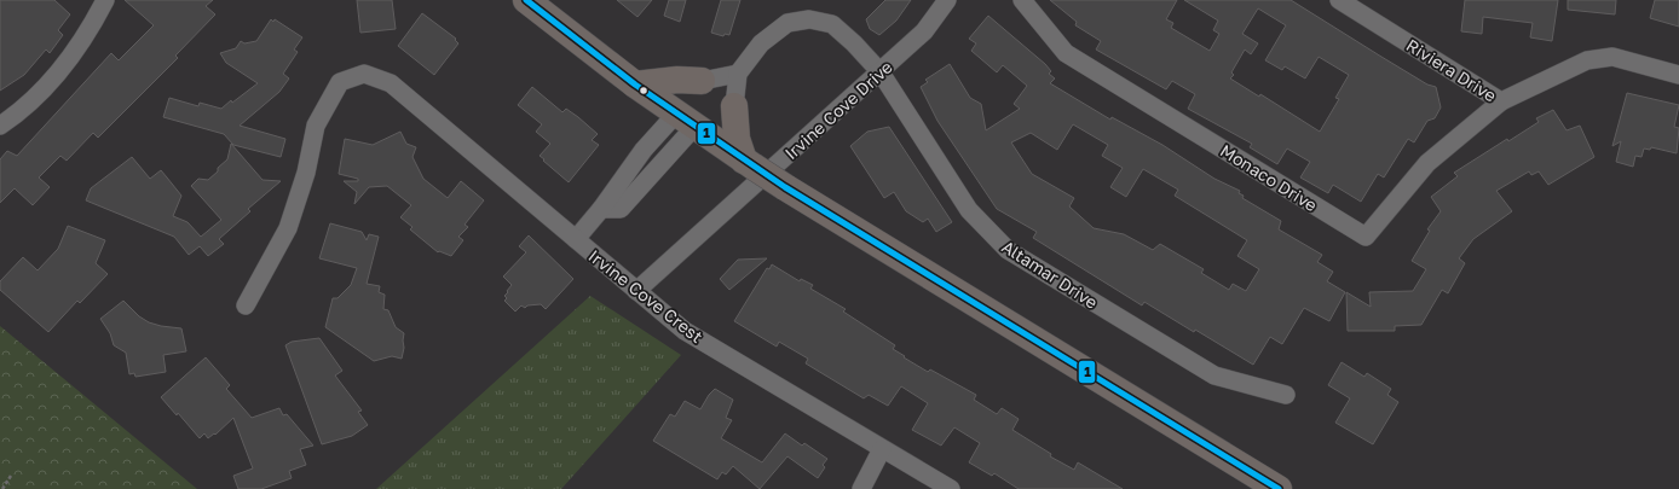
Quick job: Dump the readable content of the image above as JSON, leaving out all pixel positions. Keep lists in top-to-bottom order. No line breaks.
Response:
{"streets":{"street":["Riviera Drive","Irvine Cove Drive","Monaco Drive","Altamar Drive","Irvine Cove Crest"]},"crossings":[["Riviera Drive","Monaco Drive"],["Irvine Cove Drive","Altamar Drive"],["Irvine Cove Drive","Irvine Cove Crest"]],"lines":["transit line 1"]}
